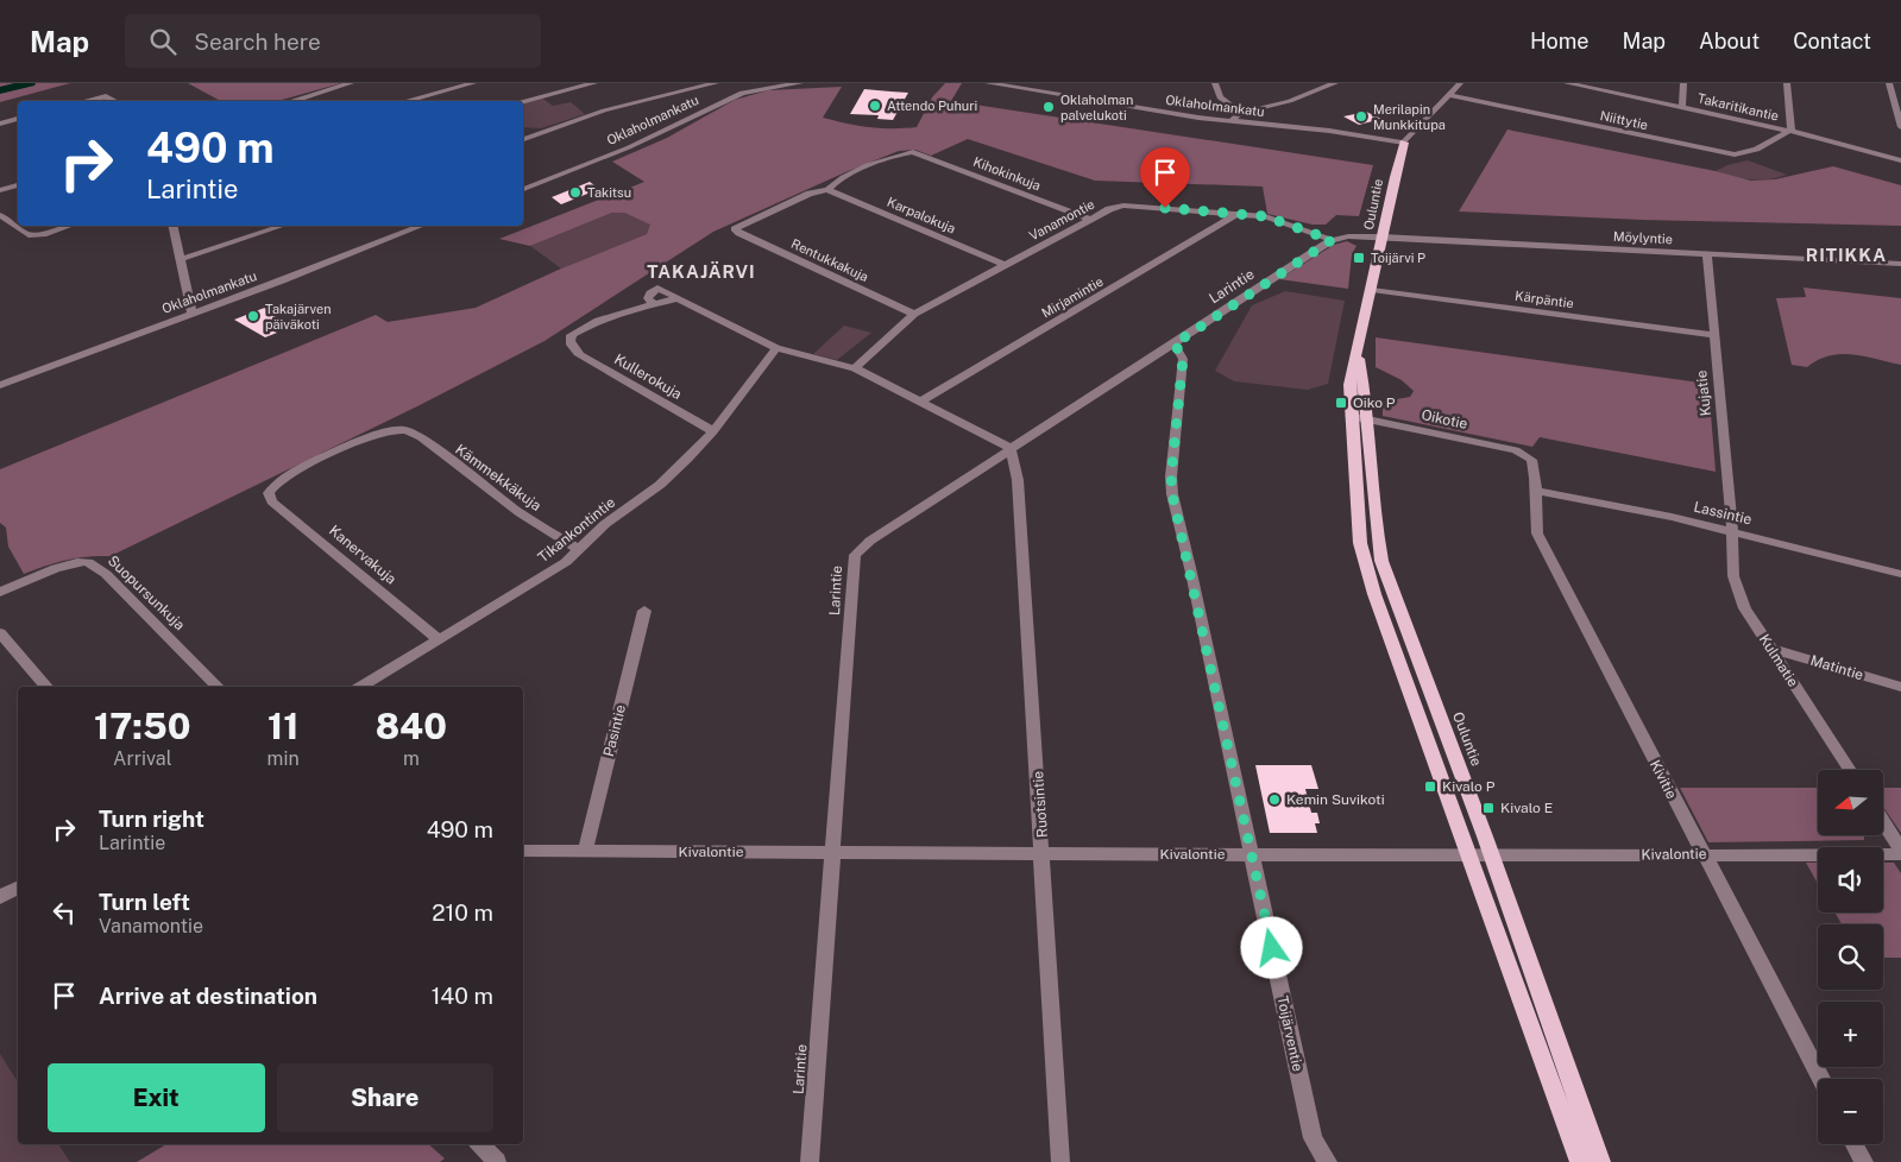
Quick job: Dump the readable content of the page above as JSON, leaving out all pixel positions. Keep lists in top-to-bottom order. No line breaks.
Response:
{"streets":{"main road":["Ouluntie"],"street":["Oklaholmankatu","Takaritikantie","Niittytie","Kihokinkuja","Karpalokuja","Vanamontie","Möylyntie","Rentukkakuja","Larintie","Mirjamintie","Kärpäntie","Kullerokuja","Kujatie","Oikotie","Kämmekkäkuja","Lassintie","Tikankontintie","Kanervakuja","Suopursunkuja","Kulmatie","Matintie","Pasintie","Kivitie","Ruotsintie","Kivalontie","Toijärventie"]},"crossings":[["Oklaholmankatu","Ouluntie"],["Takaritikantie","Niittytie"],["Niittytie","Ouluntie"],["Kihokinkuja","Karpalokuja"],["Kihokinkuja","Vanamontie"],["Kihokinkuja","Rentukkakuja"],["Ouluntie","Vanamontie"],["Ouluntie","Möylyntie"],["Ouluntie","Kärpäntie"],["Ouluntie","Oikotie"],["Ouluntie","Kivalontie"],["Karpalokuja","Vanamontie"],["Karpalokuja","Rentukkakuja"],["Vanamontie","Möylyntie"],["Vanamontie","Rentukkakuja"],["Vanamontie","Larintie"],["Vanamontie","Mirjamintie"],["Möylyntie","Kujatie"],["Larintie","Ruotsintie"],["Larintie","Kivalontie"],["Larintie","Toijärventie"],["Kärpäntie","Kujatie"],["Kullerokuja","Tikankontintie"],["Kujatie","Lassintie"],["Kujatie","Kulmatie"],["Oikotie","Kivitie"],["Kämmekkäkuja","Tikankontintie"],["Kämmekkäkuja","Kanervakuja"],["Lassintie","Kulmatie"],["Lassintie","Kivitie"],["Tikankontintie","Kanervakuja"],["Kulmatie","Matintie"],["Pasintie","Kivalontie"],["Kivitie","Kivalontie"],["Ruotsintie","Kivalontie"],["Kivalontie","Toijärventie"]],"districts":["RITIKKA","TAKAJÄRVI"],"places":{"other":["Attendo Puhuri","Oklaholman palvelukoti","Merilapin Munkkitupa","Takitsu","Takajärven päiväkoti","Kemin Suvikoti"],"transit":["Toijärvi P","Oiko P","Kivalo P","Kivalo E"]},"north":"left","page":{"header":"Map","search":"Search here","nav":["Home","Map","About","Contact"],"turn":["490 m","Larintie"],"eta":["17:50","Arrival","11","min","840","m"],"map_buttons":["+","−"],"list":[{"name":"Turn right","note":"Larintie","value":"490 m"},{"name":"Turn left","note":"Vanamontie","value":"210 m"},{"name":"Arrive at destination","value":"140 m"}],"buttons":["Exit","Share"]}}
